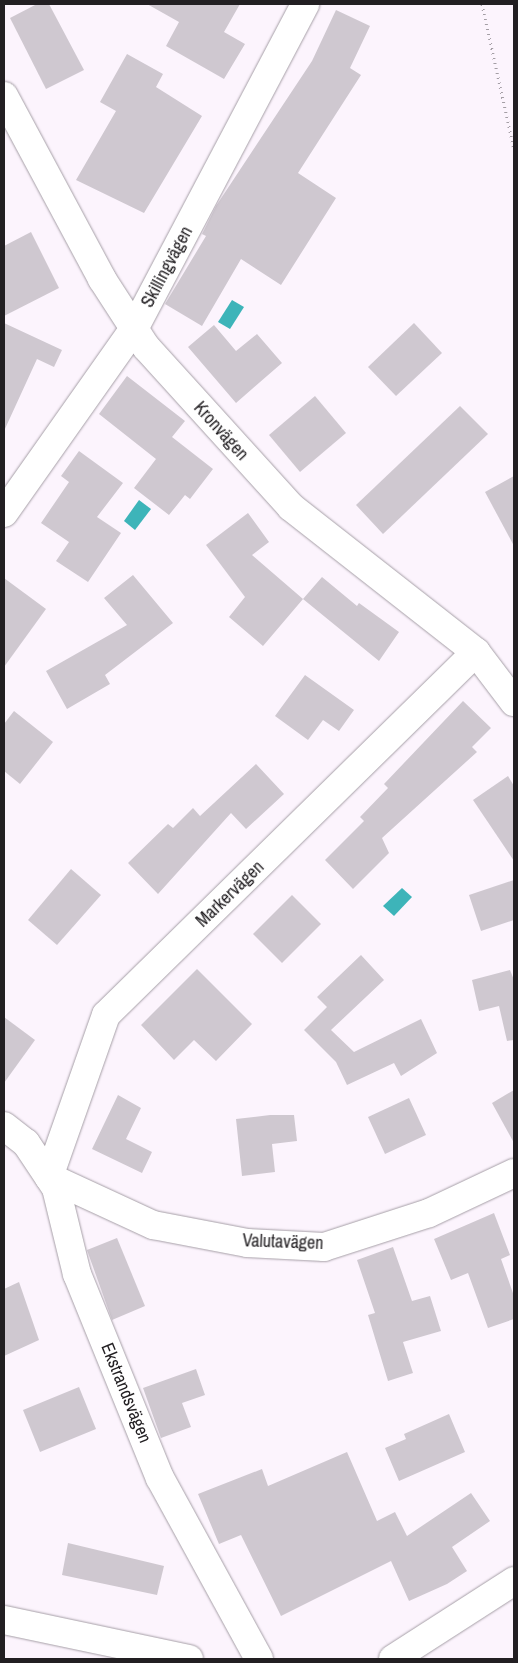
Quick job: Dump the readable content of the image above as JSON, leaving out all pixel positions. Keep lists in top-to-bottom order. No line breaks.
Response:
{"streets":{"street":["Skillingvägen","Kronvägen","Markervägen","Valutavägen","Ekstrandsvägen"]},"crossings":[["Skillingvägen","Kronvägen"],["Kronvägen","Markervägen"],["Markervägen","Valutavägen"],["Markervägen","Ekstrandsvägen"],["Valutavägen","Ekstrandsvägen"]]}
